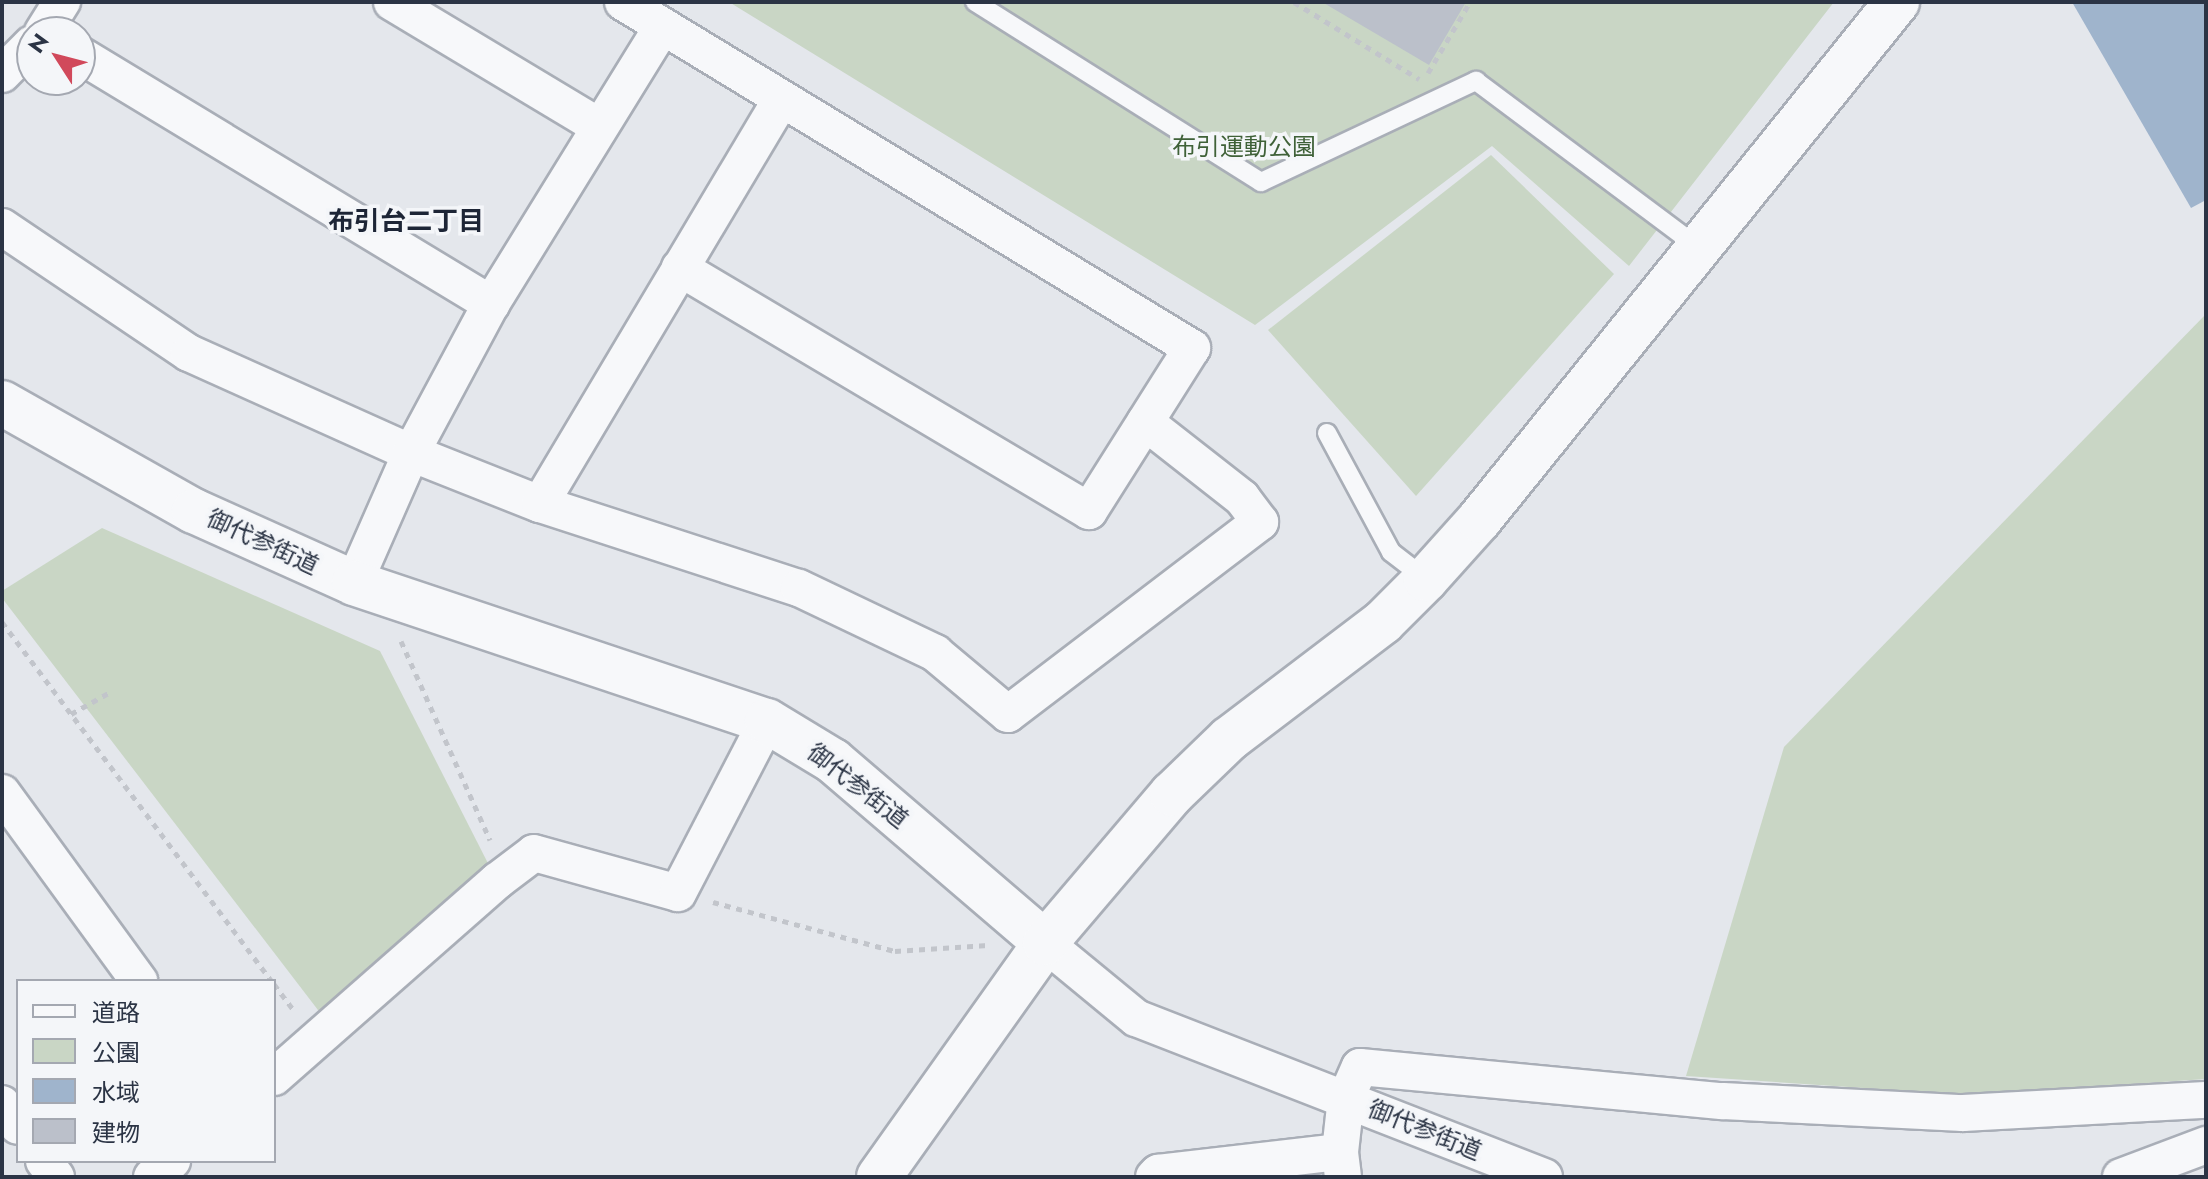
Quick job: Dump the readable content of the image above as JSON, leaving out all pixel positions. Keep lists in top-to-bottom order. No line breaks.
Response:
{"streets":{"street":["御代参街道"]},"districts":["布引台二丁目"],"parks":["布引運動公園"],"legend":["道路","公園","水域","建物"],"north":"top left"}
